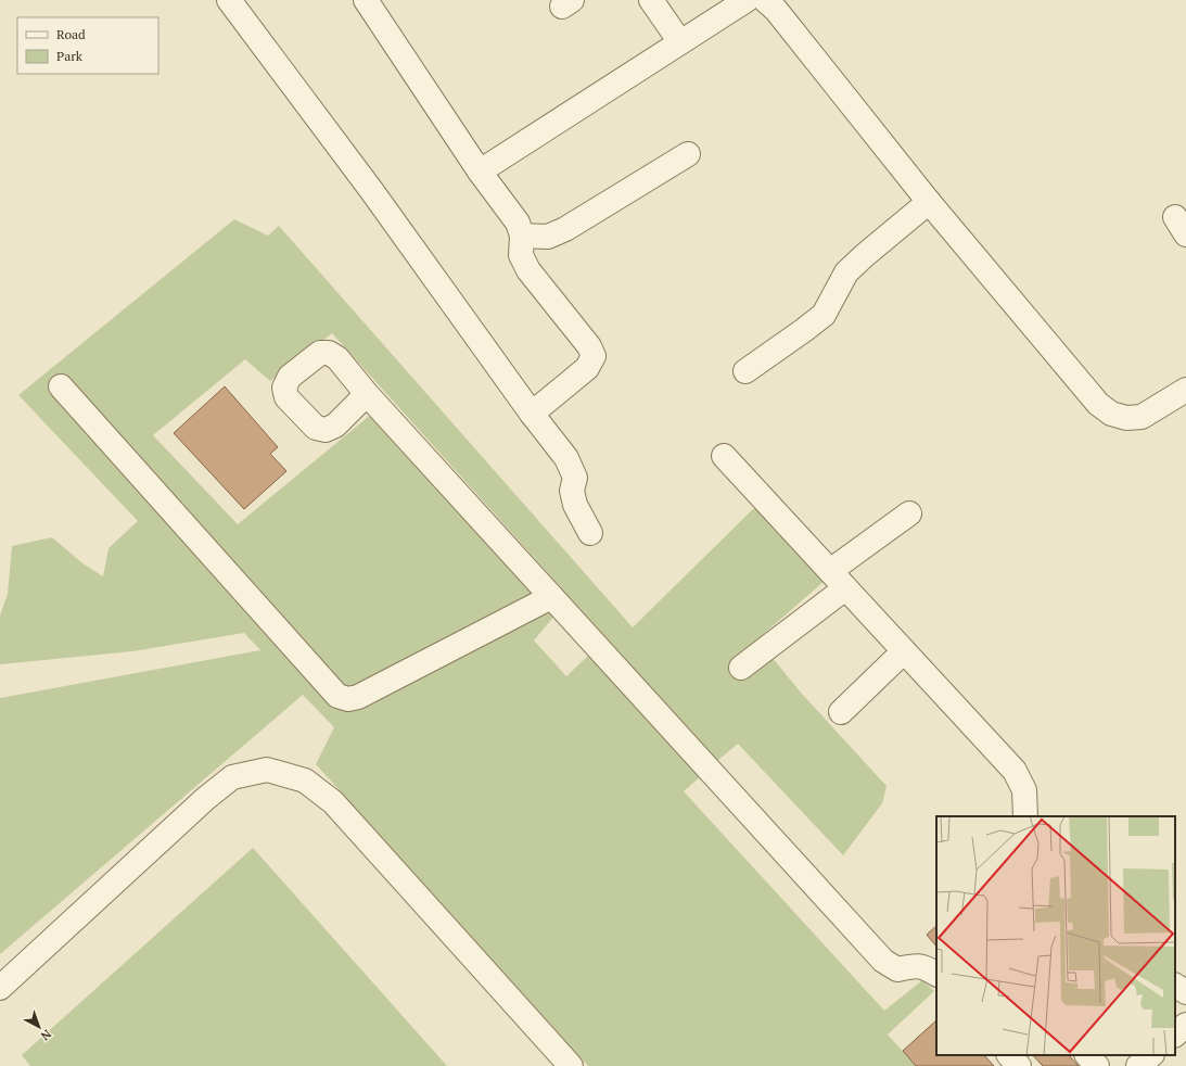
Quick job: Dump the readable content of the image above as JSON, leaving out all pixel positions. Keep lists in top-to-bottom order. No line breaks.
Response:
{"legend":["Road","Park"],"north":"bottom right"}
